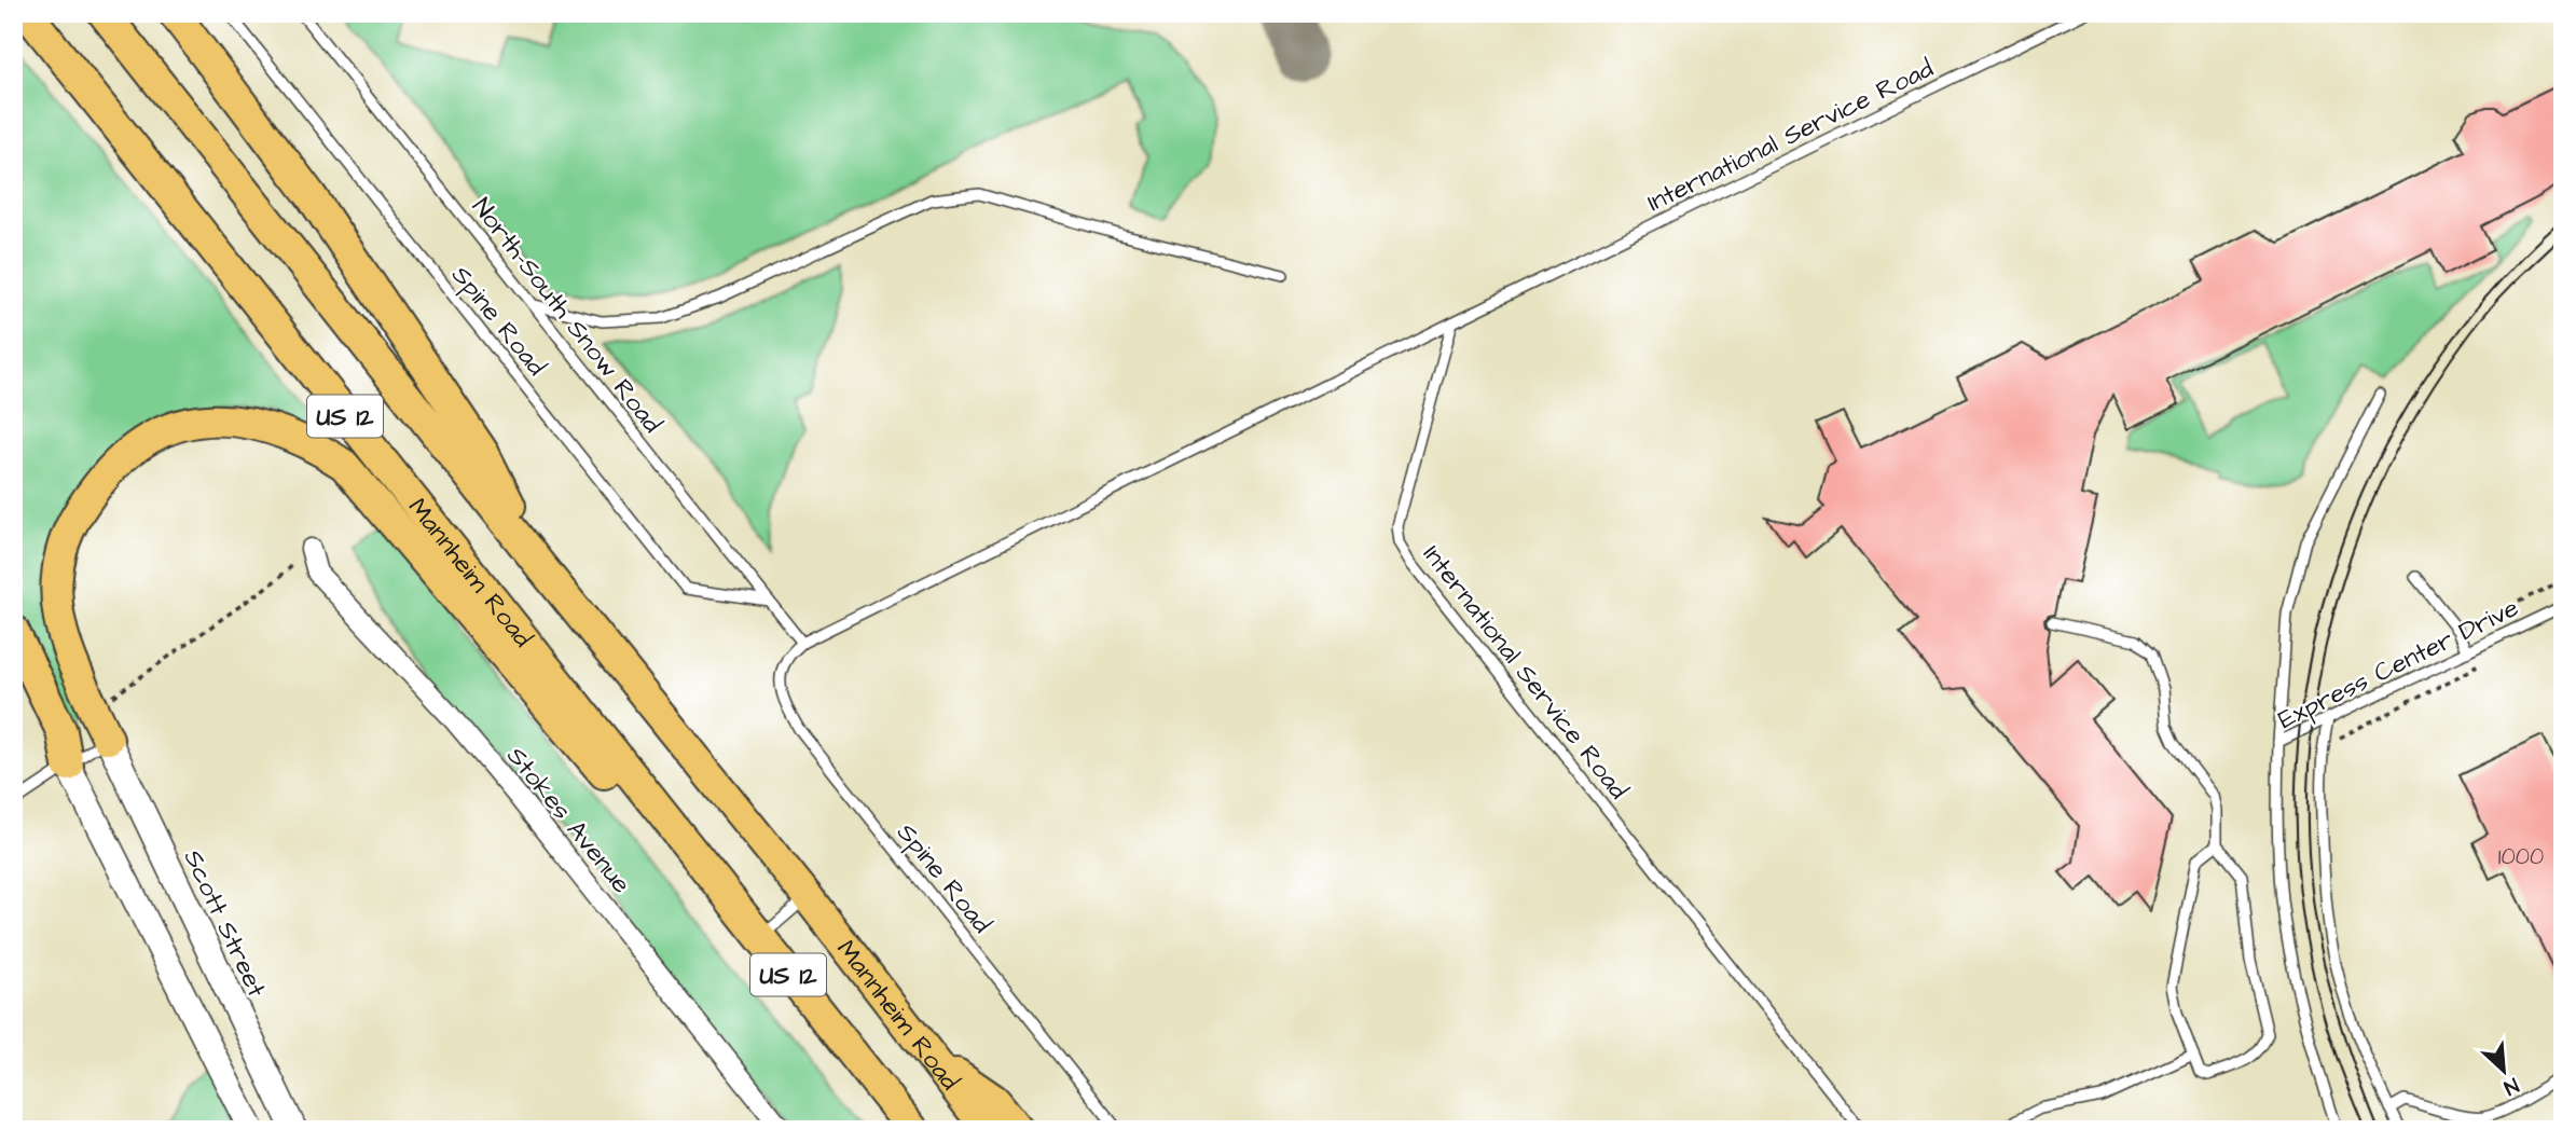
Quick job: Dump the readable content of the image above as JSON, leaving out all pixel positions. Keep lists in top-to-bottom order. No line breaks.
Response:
{"streets":{"main road":["US 12","Mannheim Road"],"street":["Stokes Avenue","Scott Street"],"lane":["International Service Road","North-South Snow Road","Spine Road","Express Center Drive"]},"crossings":[["North-South Snow Road","Spine Road"]],"house_numbers":["1000"],"north":"bottom right"}
